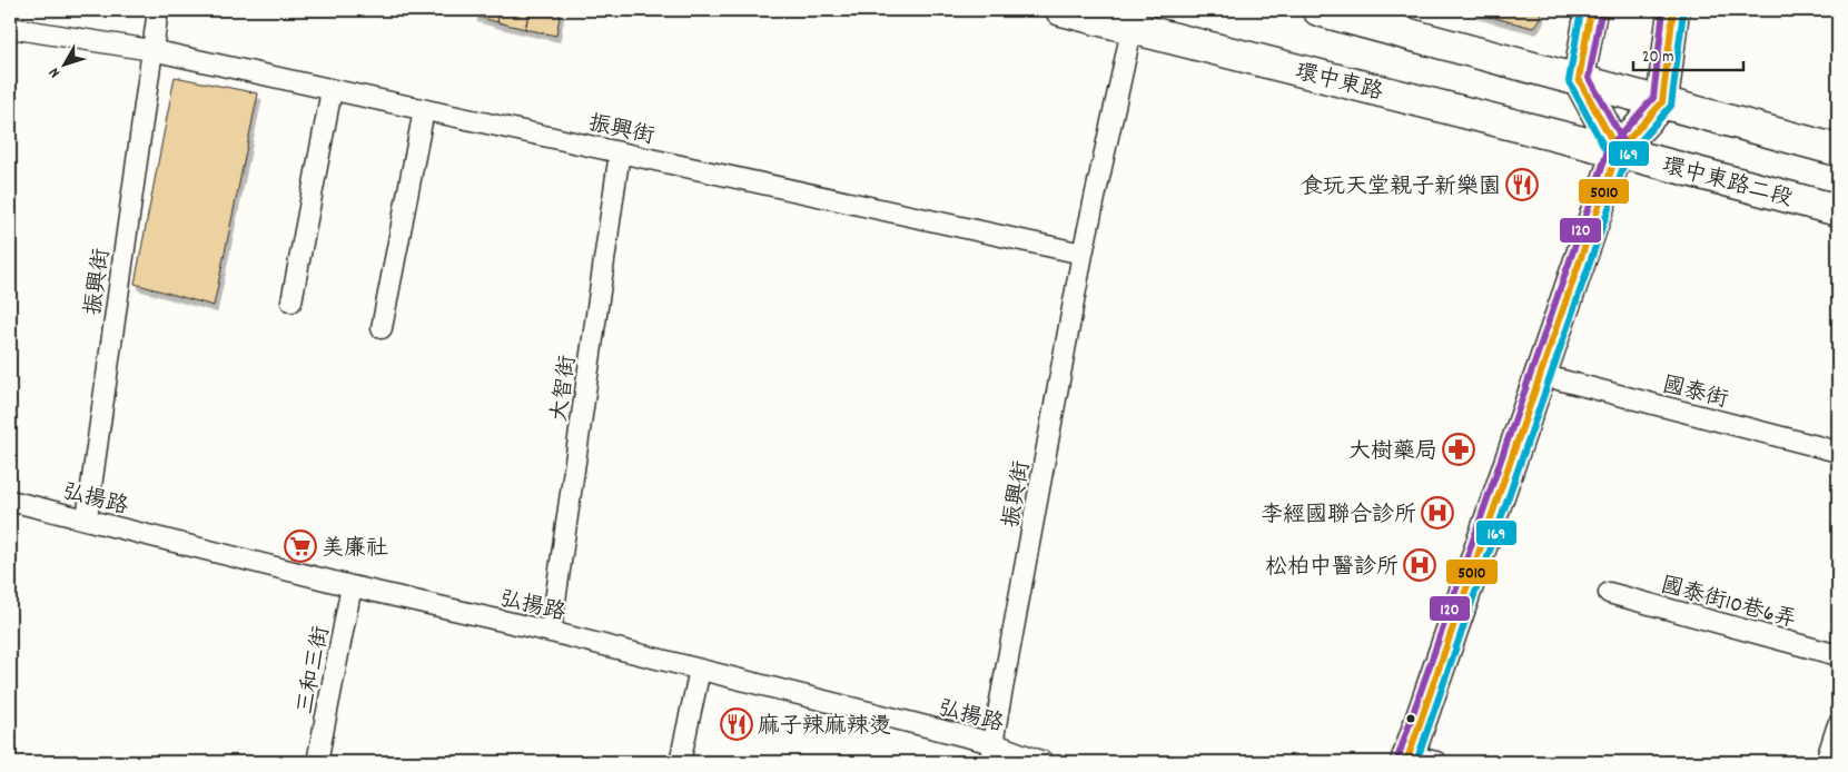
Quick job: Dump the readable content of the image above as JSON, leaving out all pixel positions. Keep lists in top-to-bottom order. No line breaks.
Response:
{"streets":{"street":["環中東路","環中東路二段"],"lane":["振興街","大智街","國泰街","弘揚路","國泰街10巷6弄","三和三街"]},"crossings":[["環中東路","振興街"],["環中東路","環中東路二段"],["振興街","大智街"],["振興街","弘揚路"],["大智街","弘揚路"],["弘揚路","三和三街"]],"places":{"restaurant":["食玩天堂親子新樂園","麻子辣麻辣燙"],"pharmacy":["大樹藥局"],"hospital":["李經國聯合診所","松柏中醫診所"],"supermarket":["美廉社"]},"lines":["transit line 5010","transit line 169","transit line 120"],"scale_bar":"20 m","north":"bottom left"}
